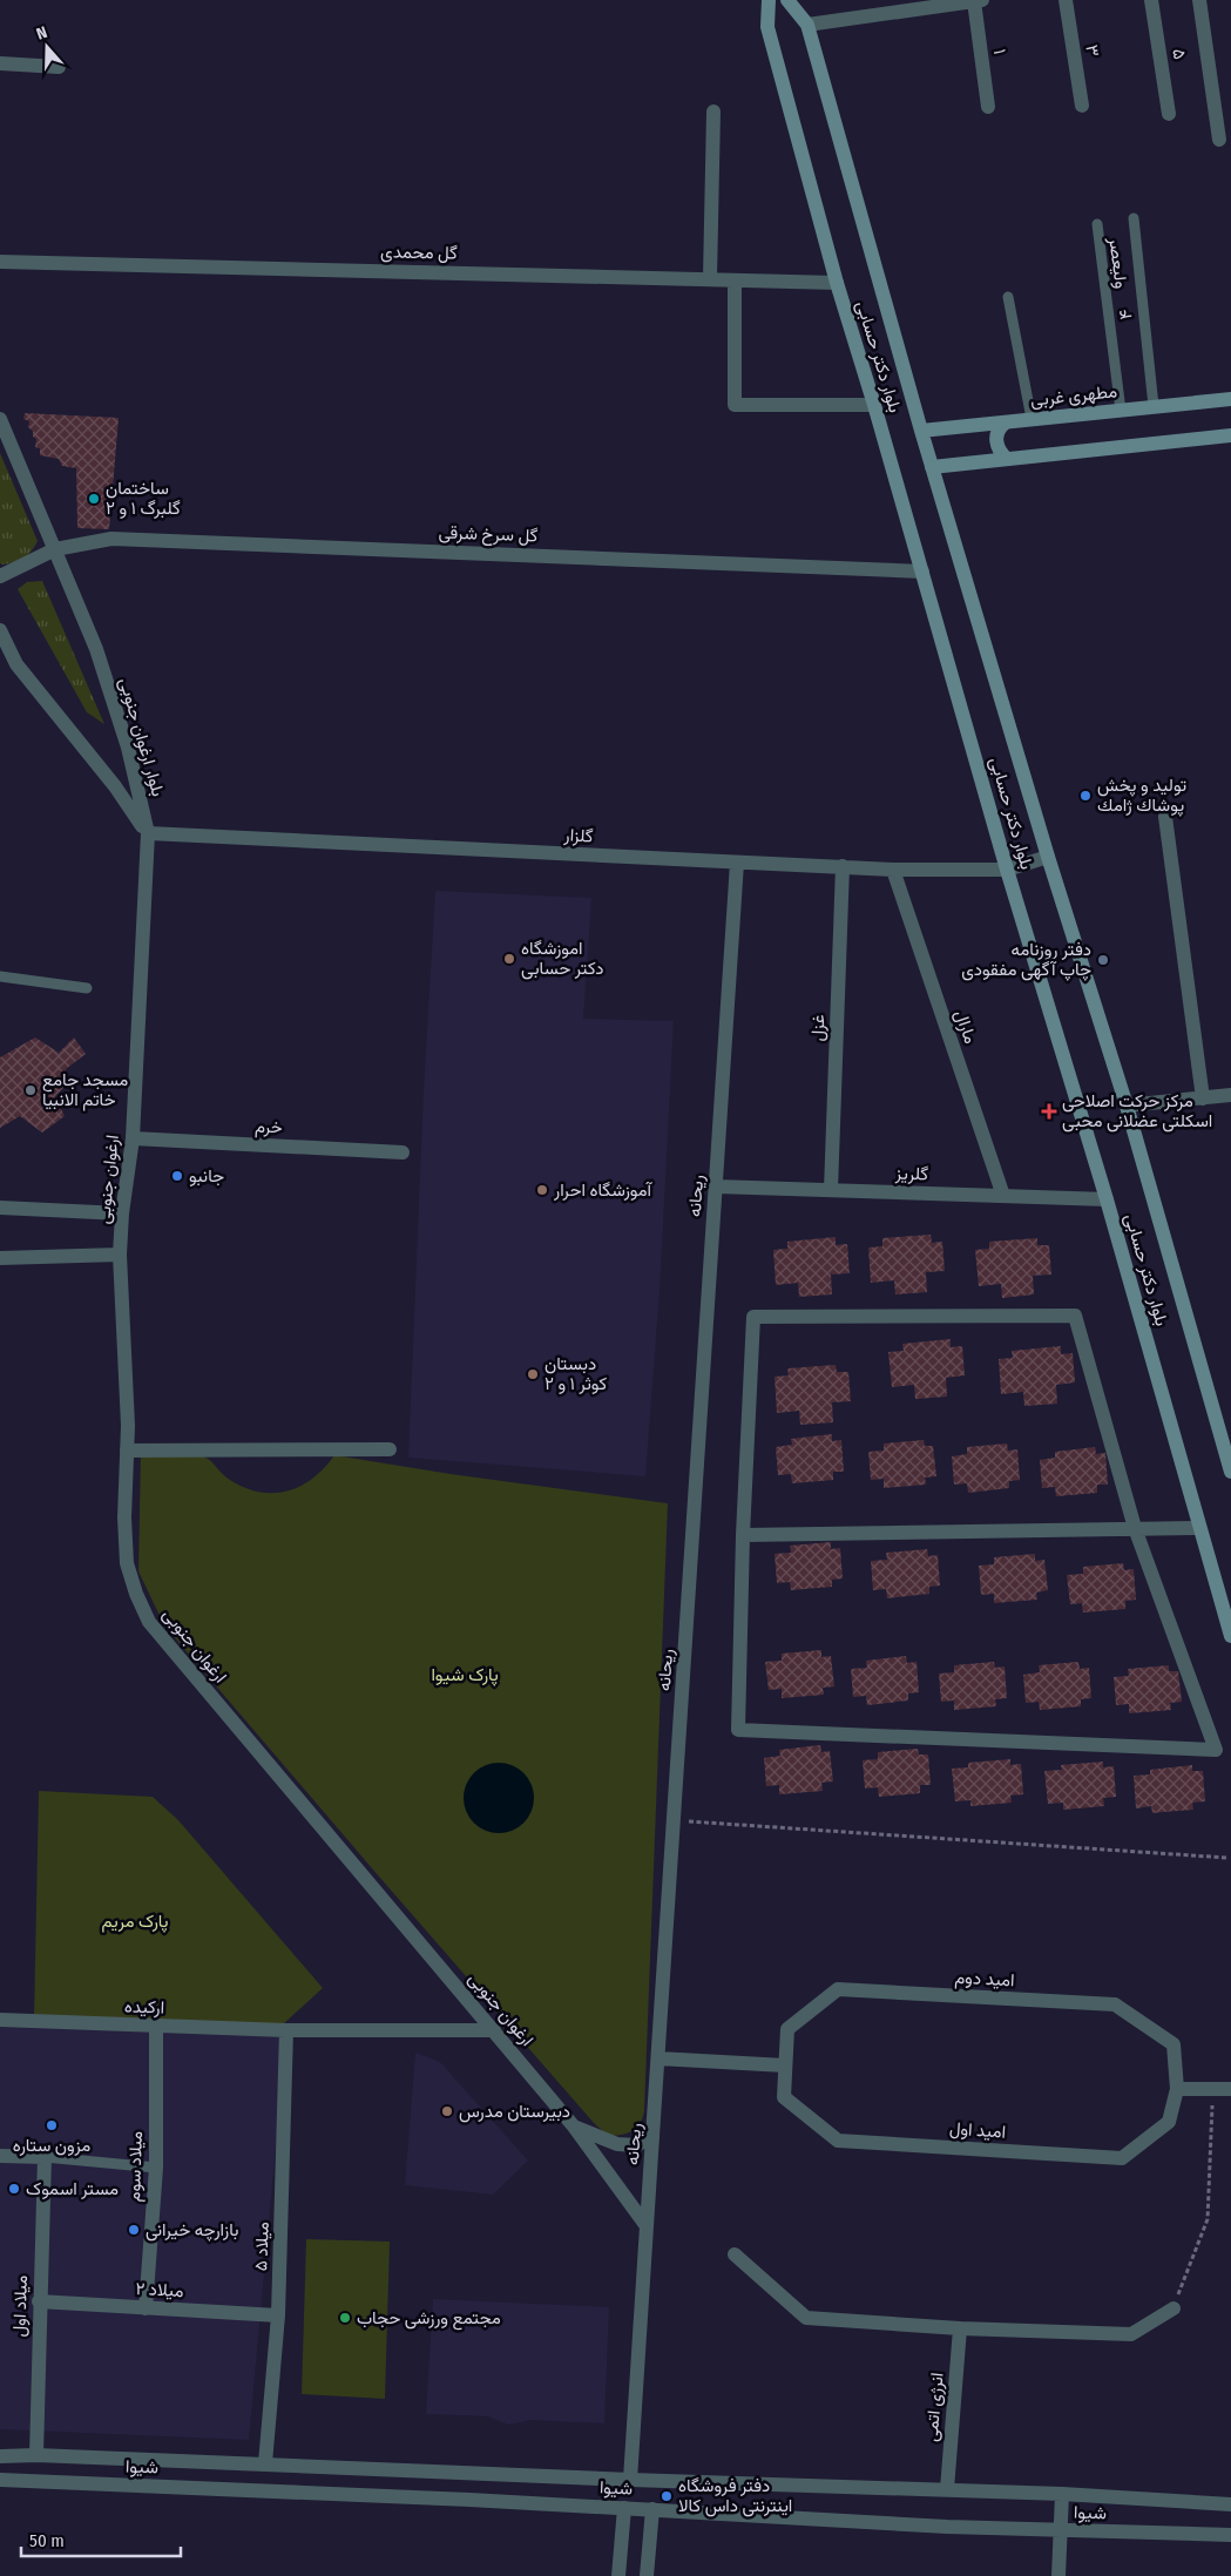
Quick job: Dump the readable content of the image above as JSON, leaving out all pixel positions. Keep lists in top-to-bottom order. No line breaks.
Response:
{"streets":{"main road":["بلوار دکتر حسابی","مطهری غربی"],"street":["۳","۱","۵","گل محمدی","گل سرخ شرقی","بلوار ارغوان جنوبی","گلزار","مارال","غزل","خرم","گلریز","ارغوان جنوبی","ریحانه","امید دوم","ارکیده","امید اول","میلاد سوم","میلاد ۵","میلاد ۲","میلاد اول","انرژی اتمی","شیوا"],"lane":["ولیعصر","۴"]},"crossings":[["گل محمدی","بلوار دکتر حسابی"],["ولیعصر","مطهری غربی"],["۴","مطهری غربی"],["بلوار دکتر حسابی","مطهری غربی"],["بلوار دکتر حسابی","گل سرخ شرقی"],["بلوار دکتر حسابی","گلزار"],["بلوار دکتر حسابی","گلریز"],["گل سرخ شرقی","بلوار ارغوان جنوبی"],["بلوار ارغوان جنوبی","گلزار"],["بلوار ارغوان جنوبی","ارغوان جنوبی"],["گلزار","مارال"],["گلزار","غزل"],["گلزار","ارغوان جنوبی"],["گلزار","ریحانه"],["مارال","گلریز"],["غزل","گلریز"],["خرم","ارغوان جنوبی"],["گلریز","ریحانه"],["ارغوان جنوبی","ریحانه"],["ارغوان جنوبی","ارکیده"],["ریحانه","شیوا"],["امید دوم","امید اول"],["ارکیده","میلاد سوم"],["ارکیده","میلاد ۵"],["میلاد سوم","میلاد ۲"],["میلاد ۵","میلاد ۲"],["میلاد ۵","شیوا"],["میلاد ۲","میلاد اول"],["میلاد اول","شیوا"],["انرژی اتمی","شیوا"]],"parks":["پارک شیوا","پارک مریم"],"places":{"other":["ساختمان گلبرگ ۱ و ۲","توليد و پخش پوشاك ژامك","اموزشگاه دکتر حسابی","دفتر روزنامه چاپ آگهی مفقودی","مسجد جامع خاتم الانبیا","جانبو","آموزشگاه احرار","دبستان کوثر ۱ و ۲","دبیرستان مدرس","مزون ستاره","مستر اسموک","بازارچه خیرانی","مجتمع ورزشی حجاب","دفتر فروشگاه اینترنتی داس کالا"],"health":["مرکز حرکت اصلاحی اسکلتی عضلانی محبی"]},"scale_bar":"50 m","north":"top"}
